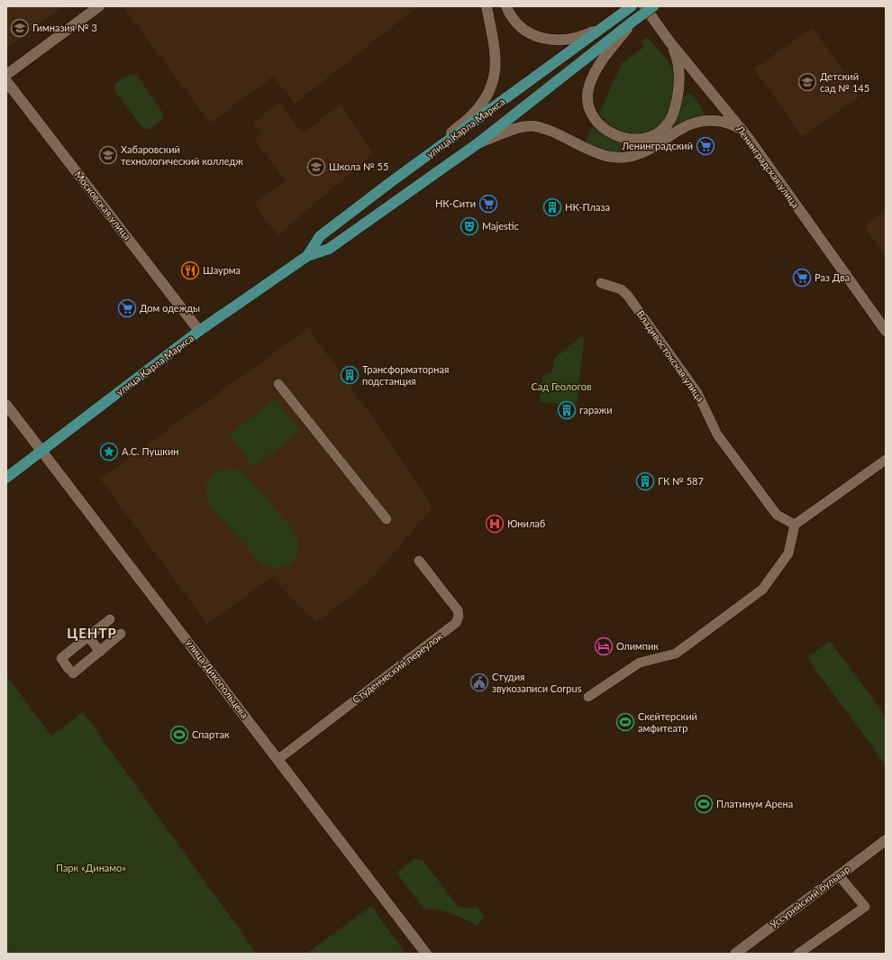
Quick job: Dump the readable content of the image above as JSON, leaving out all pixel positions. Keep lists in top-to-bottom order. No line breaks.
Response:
{"streets":{"main road":["улица Карла Маркса","Ленинградская улица","Московская улица","улица Дикопольцева","Уссурийский бульвар"],"street":["Владивостокская улица","Студенческий переулок"]},"crossings":[["улица Карла Маркса","Московская улица"],["улица Карла Маркса","улица Дикопольцева"],["Студенческий переулок","улица Дикопольцева"]],"districts":["ЦЕНТР"],"parks":["Сад Геологов","Парк «Динамо»"],"places":{"school or university":["Гимназия № 3","Детский сад № 145","Хабаровский технологический колледж","Школа № 55"],"supermarket":["Ленинградский","НК-Сити","Раз Два","Дом одежды"],"building":["НК-Плаза","Трансформаторная подстанция","гаражи","ГК № 587"],"theatre":["Majestic"],"restaurant":["Шаурма"],"place":["А.С. Пушкин"],"hospital":["Юнилаб"],"hotel":["Олимпик"],"public building":["Студия звукозаписи Corpus"],"sports":["Скейтерский амфитеатр","Спартак","Платинум Арена"]}}
